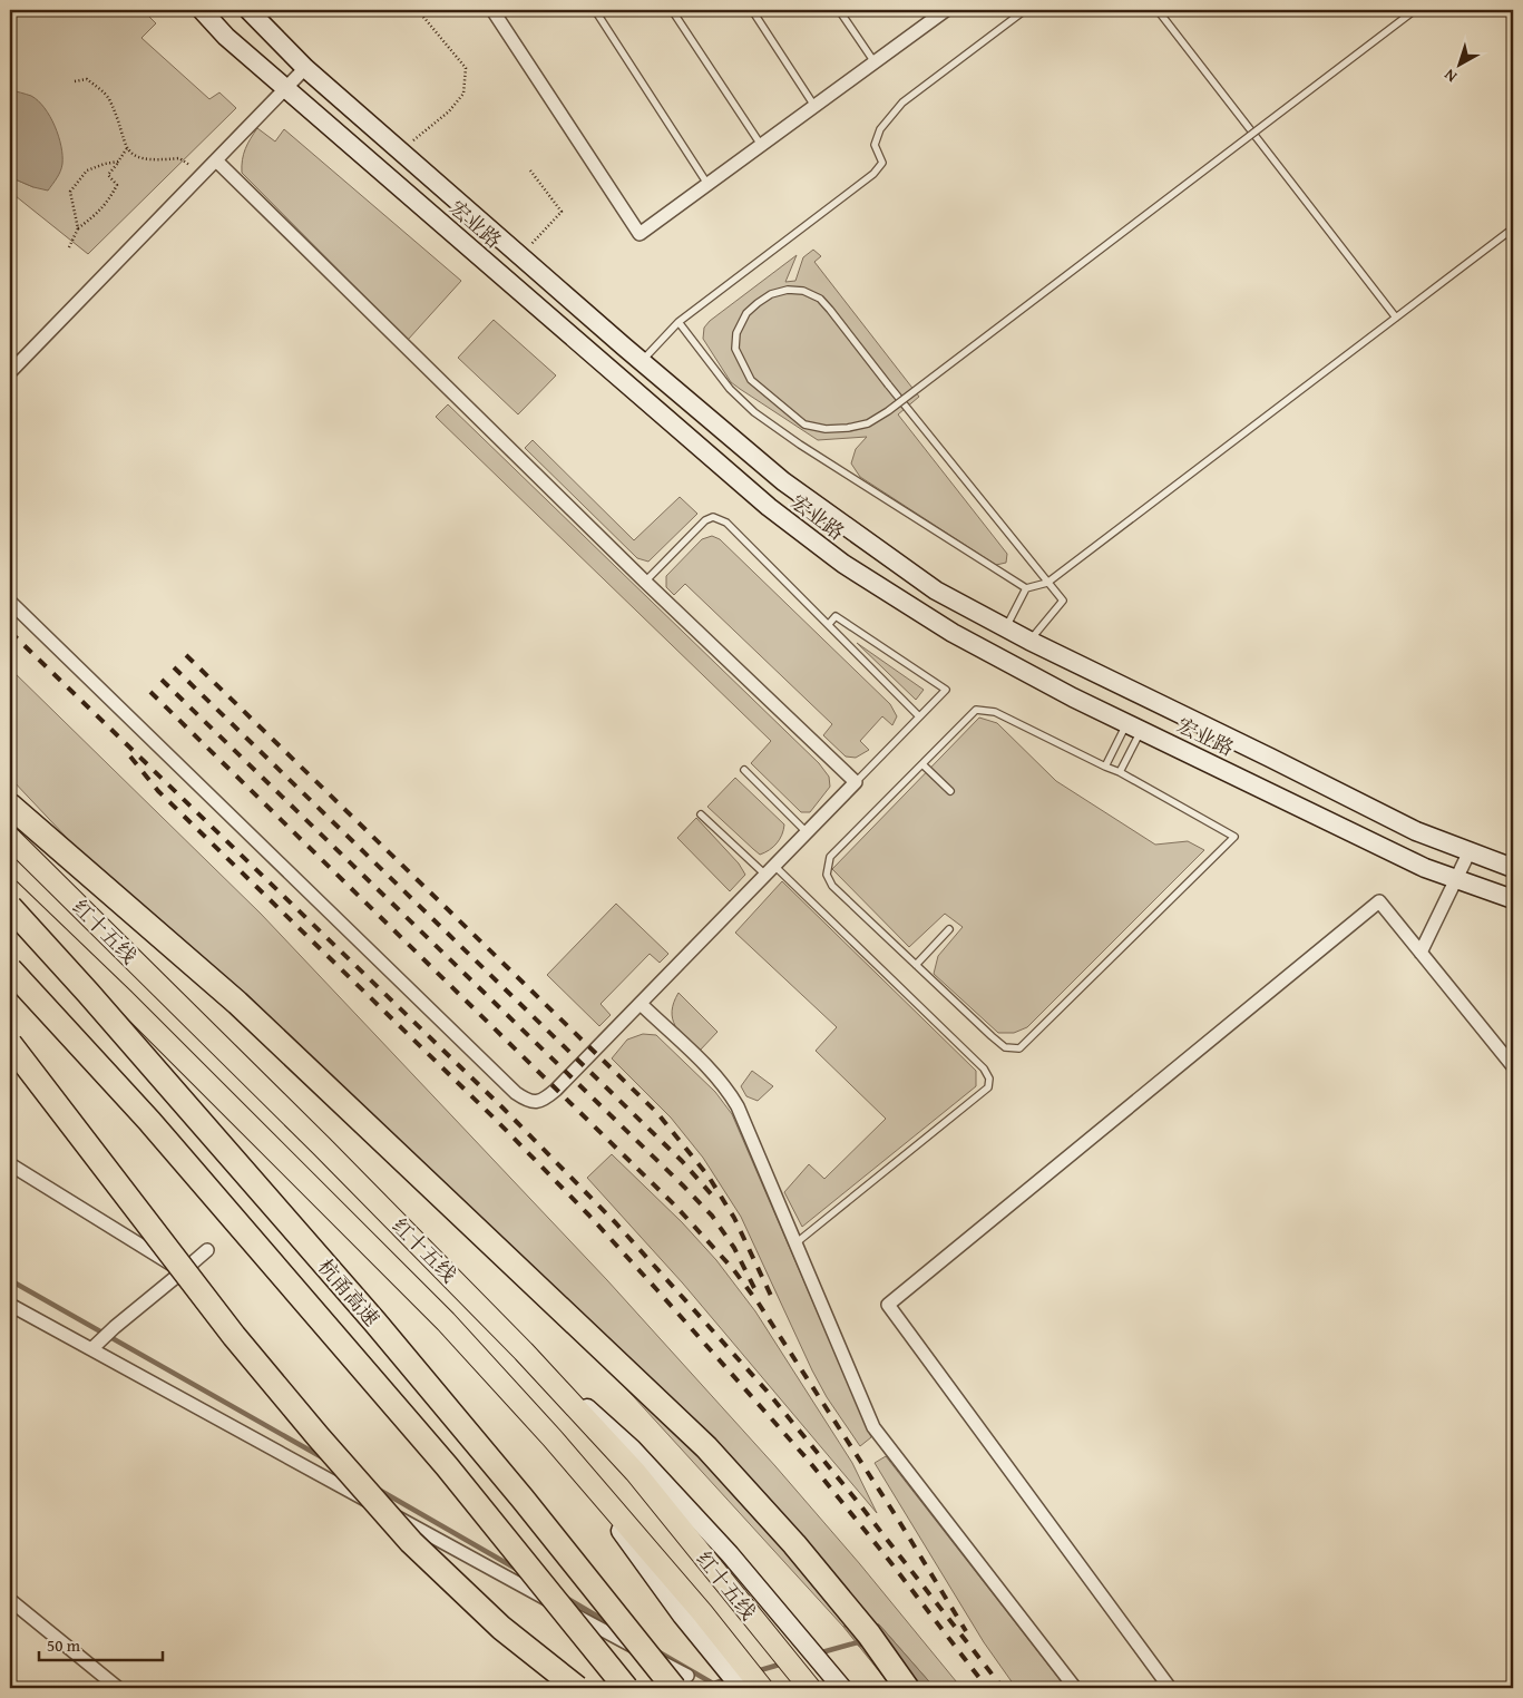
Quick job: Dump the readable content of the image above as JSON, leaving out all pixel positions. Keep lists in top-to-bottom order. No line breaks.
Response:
{"streets":{"highway":["杭甬高速"],"main road":["红十五线"],"street":["宏业路"]},"scale_bar":"50 m","north":"bottom left"}
